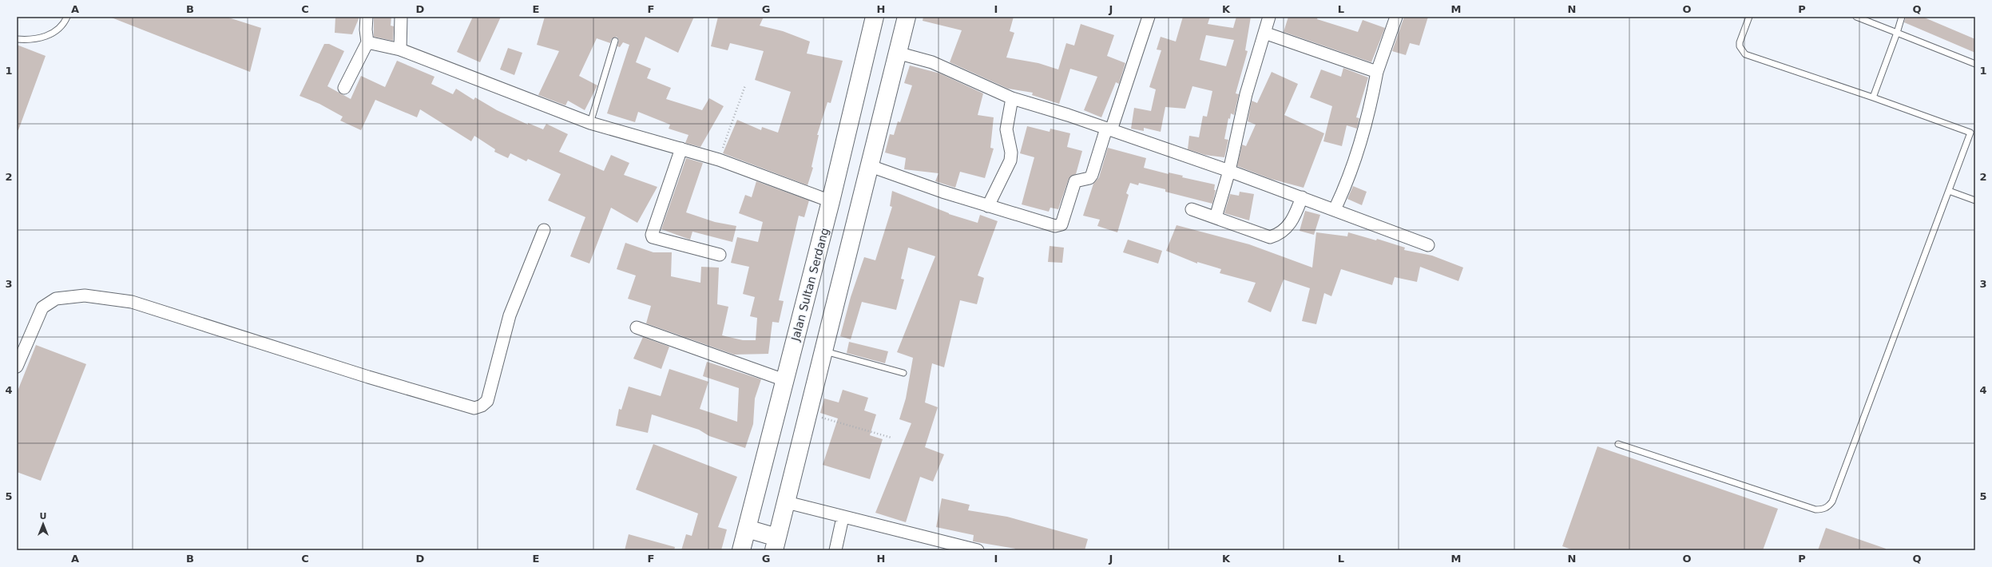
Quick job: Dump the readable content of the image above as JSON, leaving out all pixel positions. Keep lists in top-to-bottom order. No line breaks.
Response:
{"streets":{"highway":["Jalan Sultan Serdang"]},"north":"top","grid":{"columns":["A","B","C","D","E","F","G","H","I","J","K","L","M","N","O","P","Q"],"rows":["1","2","3","4","5"]}}
